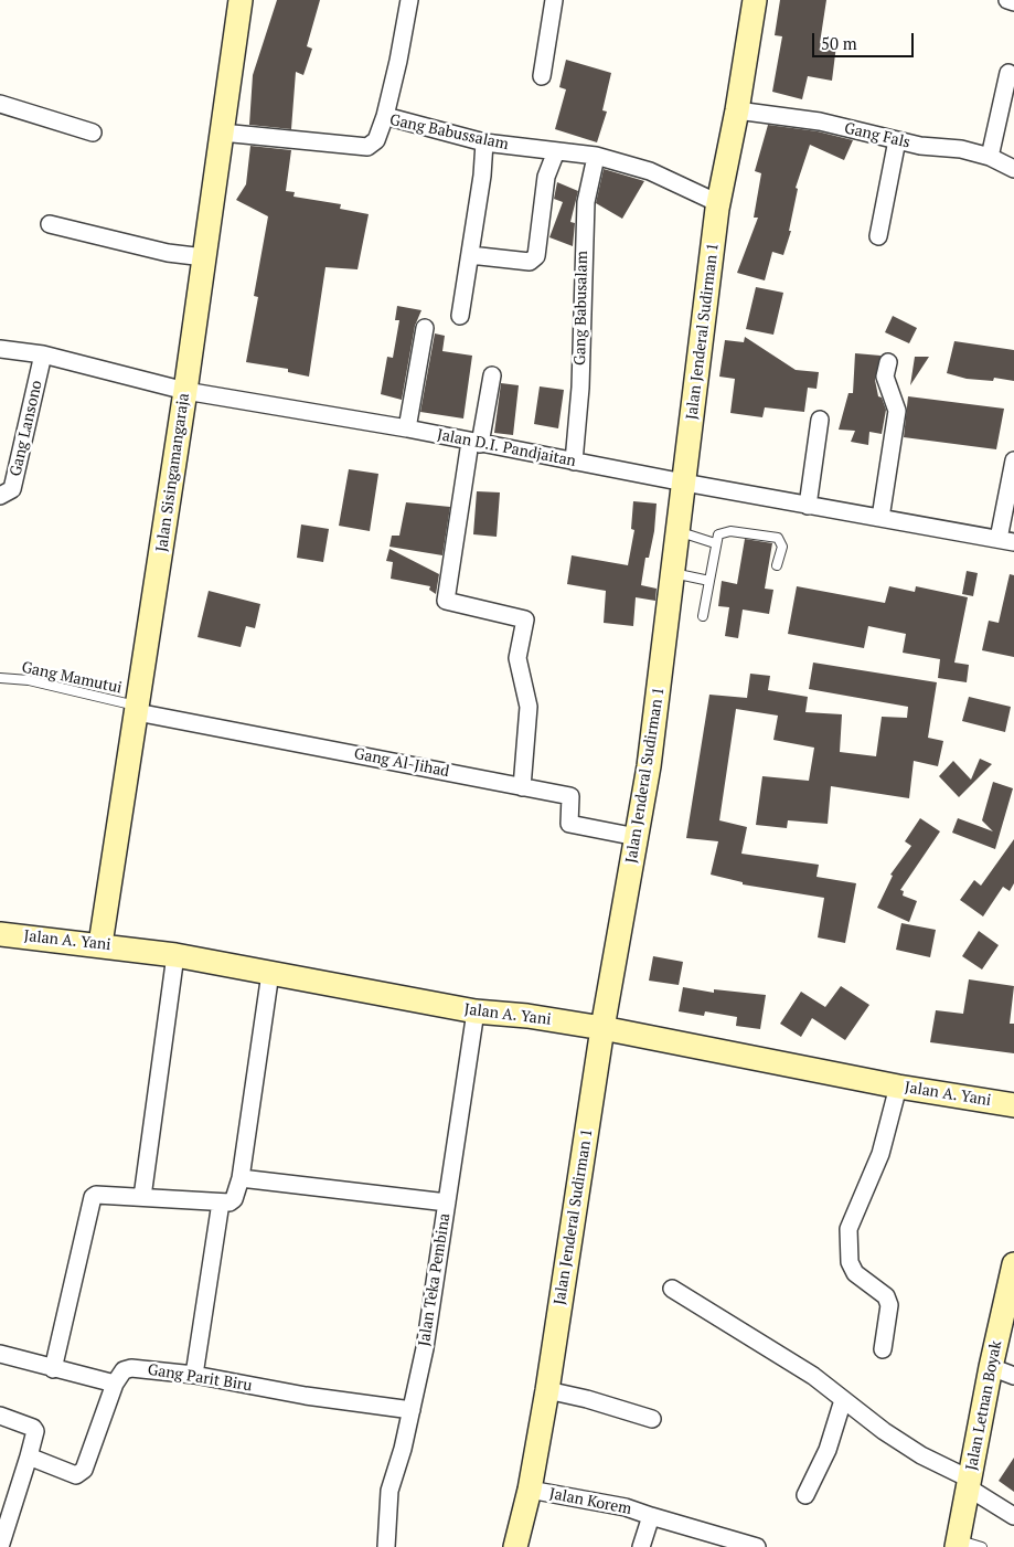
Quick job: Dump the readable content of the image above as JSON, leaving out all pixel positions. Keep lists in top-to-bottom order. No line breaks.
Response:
{"streets":{"street":["Gang Babussalam","Gang Fals","Gang Babusalam","Jalan Jenderal Sudirman 1","Gang Lansono","Jalan D.I. Pandjaitan","Jalan Sisingamangaraja","Gang Al-Jihad","Jalan A. Yani","Jalan Teka Pembina","Gang Parit Biru","Jalan Letnan Boyak","Jalan Korem"],"lane":["Gang Mamutui"]},"crossings":[["Gang Babussalam","Gang Babusalam"],["Gang Babussalam","Jalan Jenderal Sudirman 1"],["Gang Babussalam","Jalan Sisingamangaraja"],["Gang Fals","Jalan Jenderal Sudirman 1"],["Gang Babusalam","Jalan D.I. Pandjaitan"],["Jalan Jenderal Sudirman 1","Jalan D.I. Pandjaitan"],["Jalan Jenderal Sudirman 1","Gang Al-Jihad"],["Jalan Jenderal Sudirman 1","Jalan A. Yani"],["Jalan Jenderal Sudirman 1","Jalan Korem"],["Gang Lansono","Jalan D.I. Pandjaitan"],["Jalan D.I. Pandjaitan","Jalan Sisingamangaraja"],["Jalan Sisingamangaraja","Gang Mamutui"],["Jalan Sisingamangaraja","Gang Al-Jihad"],["Jalan Sisingamangaraja","Jalan A. Yani"],["Gang Mamutui","Gang Al-Jihad"],["Jalan A. Yani","Jalan Teka Pembina"],["Jalan Teka Pembina","Gang Parit Biru"]],"scale_bar":"50 m"}
